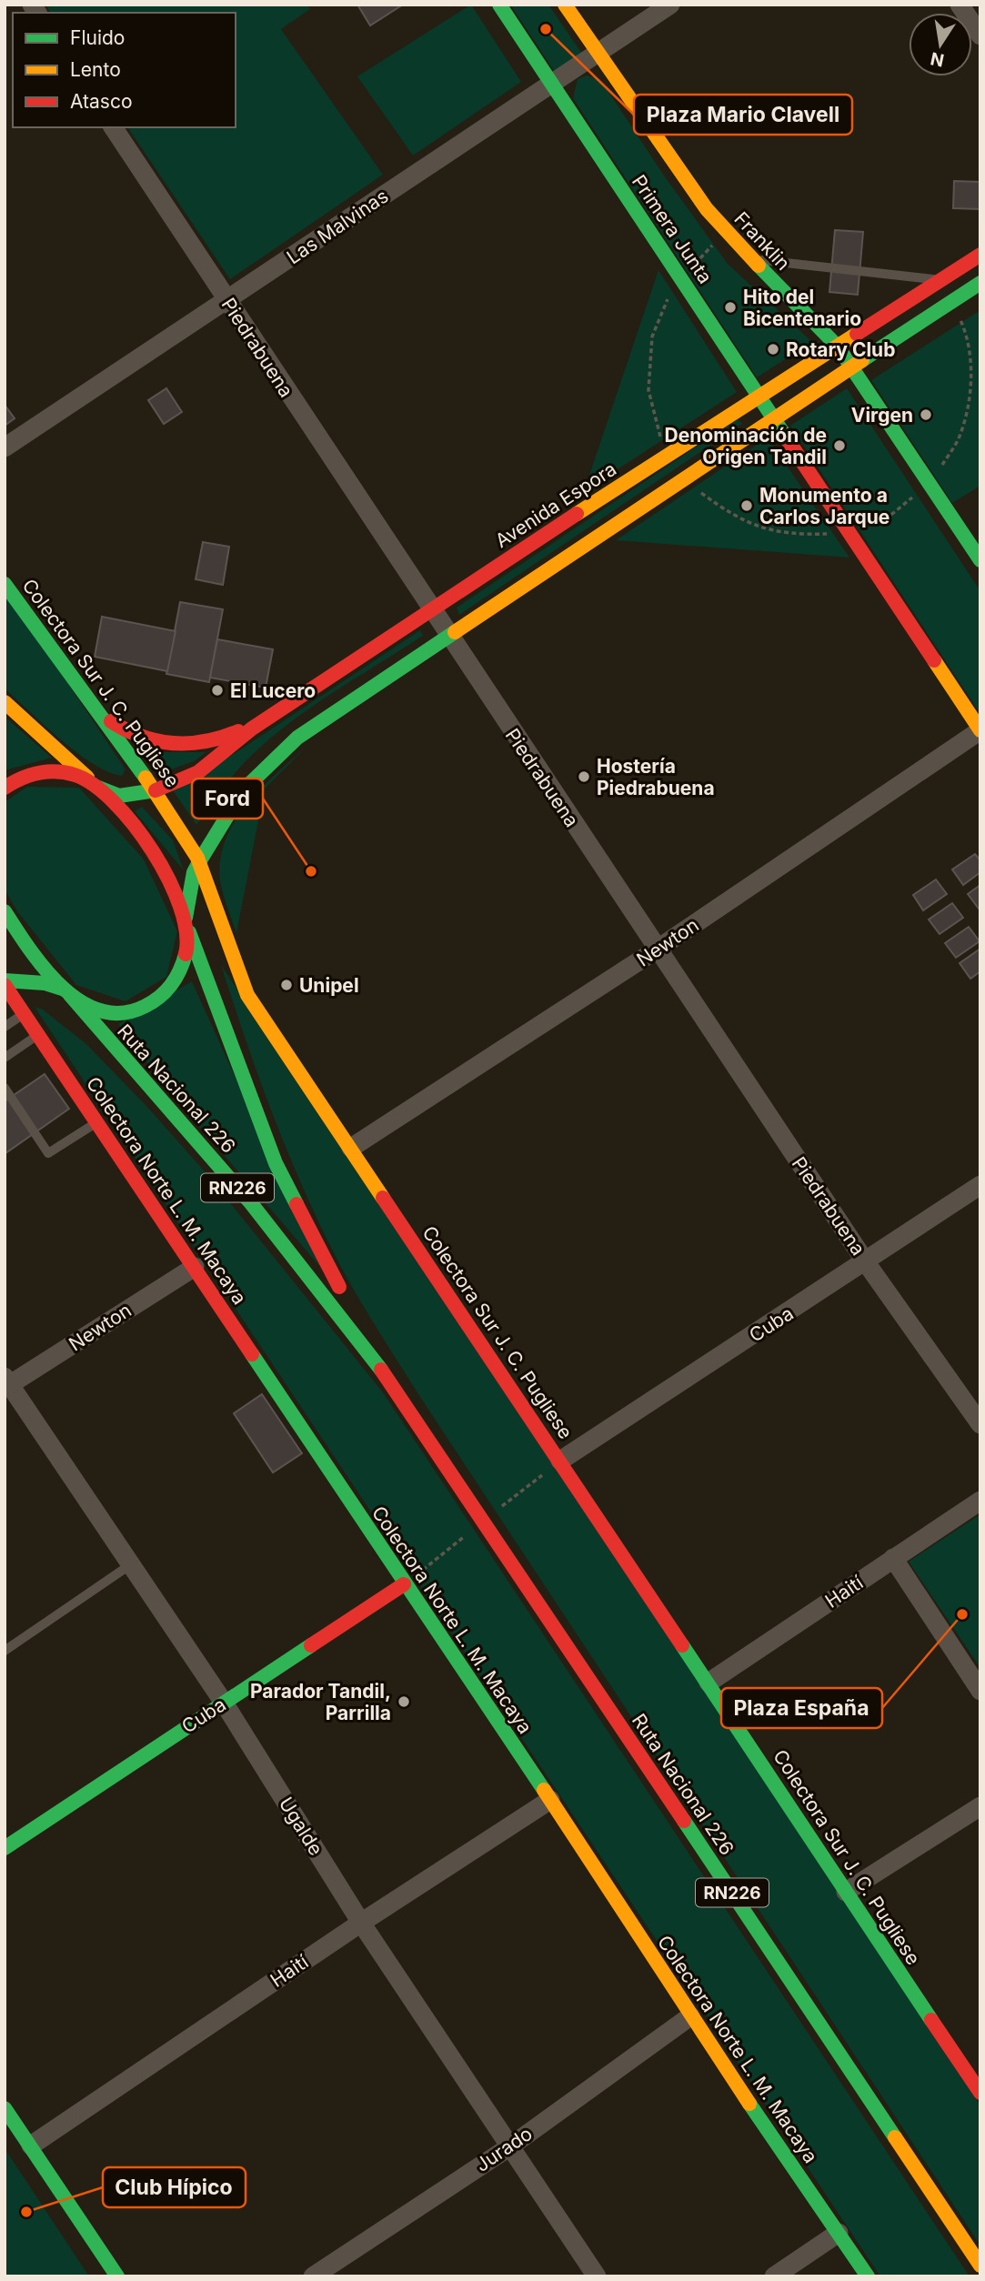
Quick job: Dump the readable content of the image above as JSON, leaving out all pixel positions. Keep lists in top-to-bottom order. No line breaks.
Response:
{"streets":{"main road":["Primera Junta","Franklin","Avenida Espora","Colectora Sur J. C. Pugliese","Ruta Nacional 226","RN226","Colectora Norte L. M. Macaya","Cuba"],"street":["Las Malvinas","Piedrabuena","Newton","Haití","Ugalde","Jurado"]},"crossings":[["Las Malvinas","Primera Junta"],["Las Malvinas","Franklin"],["Las Malvinas","Piedrabuena"],["Primera Junta","Avenida Espora"],["Primera Junta","Newton"],["Franklin","Avenida Espora"],["Piedrabuena","Avenida Espora"],["Piedrabuena","Newton"],["Piedrabuena","Cuba"],["Avenida Espora","Colectora Sur J. C. Pugliese"],["Avenida Espora","Ruta Nacional 226"],["Colectora Sur J. C. Pugliese","Newton"],["Colectora Sur J. C. Pugliese","Cuba"],["Colectora Sur J. C. Pugliese","Haití"],["Newton","Colectora Norte L. M. Macaya"],["Newton","Ugalde"],["Colectora Norte L. M. Macaya","Cuba"],["Colectora Norte L. M. Macaya","Haití"],["Colectora Norte L. M. Macaya","Jurado"],["Cuba","Ugalde"],["Haití","Ugalde"],["Ugalde","Jurado"]],"places":["Plaza Mario Clavell","Hito del Bicentenario","Rotary Club","Virgen","Denominación de Origen Tandil","Monumento a Carlos Jarque","El Lucero","Hostería Piedrabuena","Ford","Unipel","Plaza España","Parador Tandil, Parrilla","Club Hípico"],"legend":["Fluido","Lento","Atasco"],"north":"bottom"}
